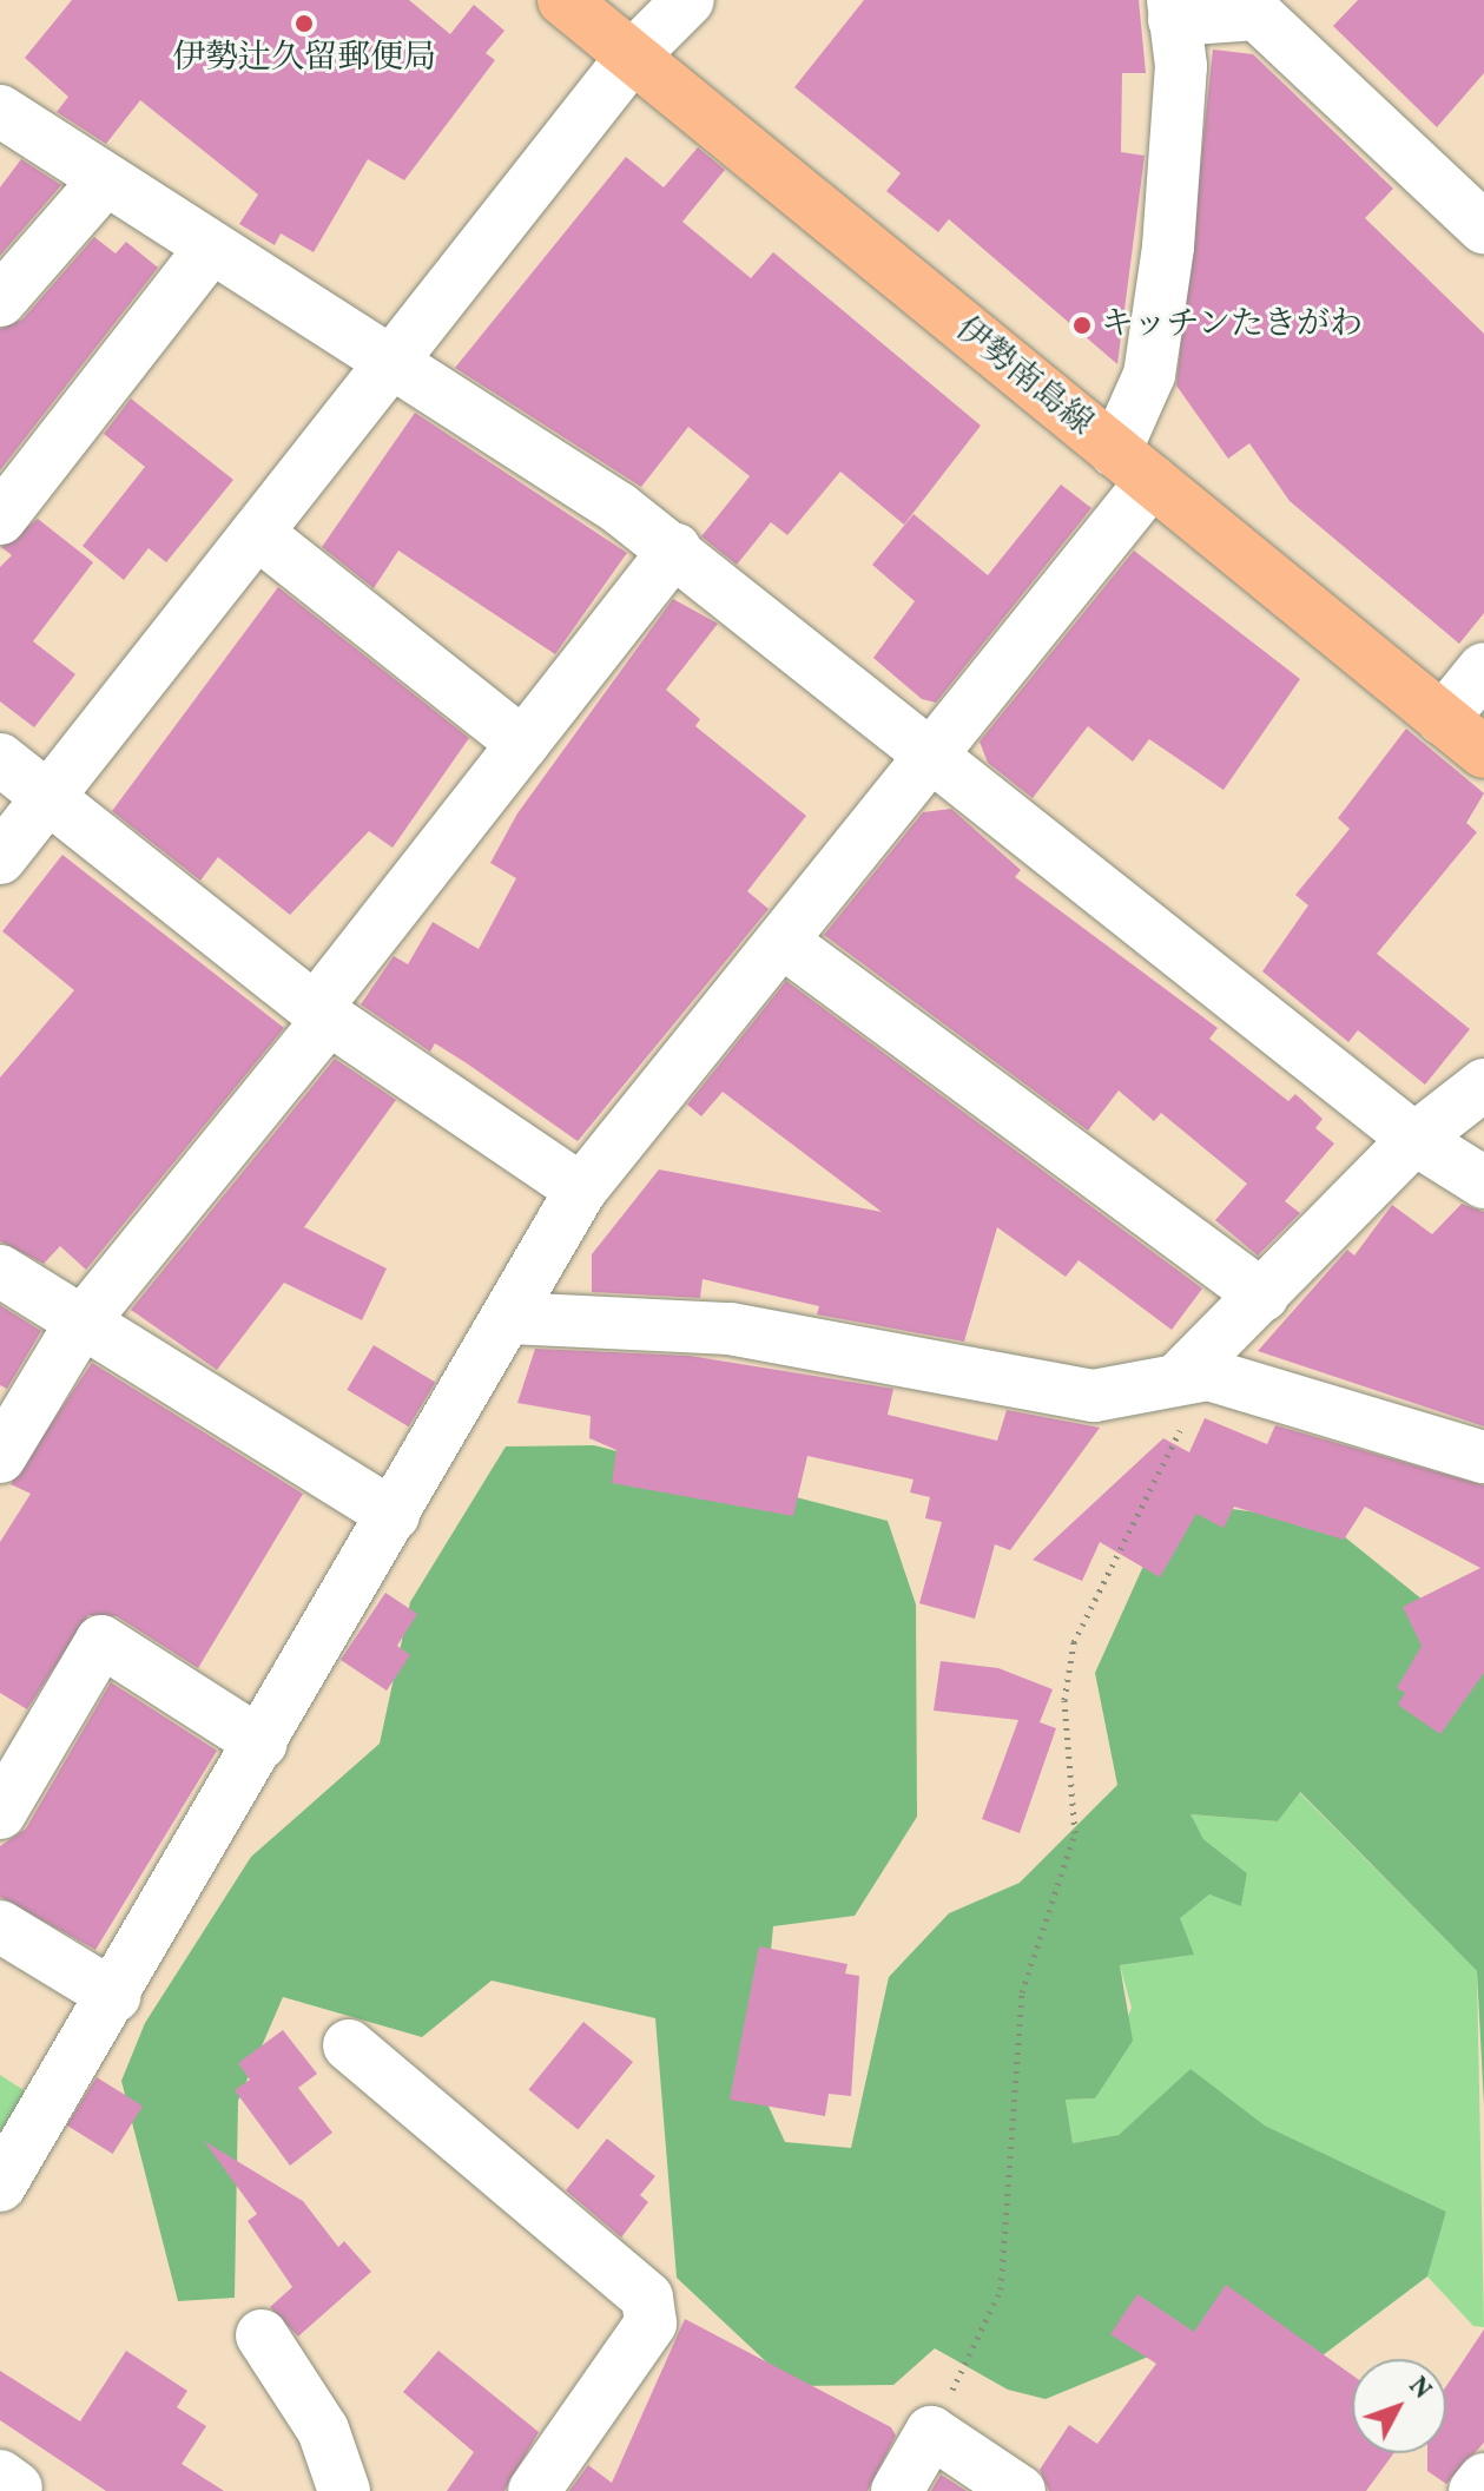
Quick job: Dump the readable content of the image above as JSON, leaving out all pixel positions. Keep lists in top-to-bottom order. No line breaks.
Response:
{"streets":{"main road":["伊勢南島線"]},"places":["伊勢辻久留郵便局","キッチンたきがわ"],"north":"top right"}
